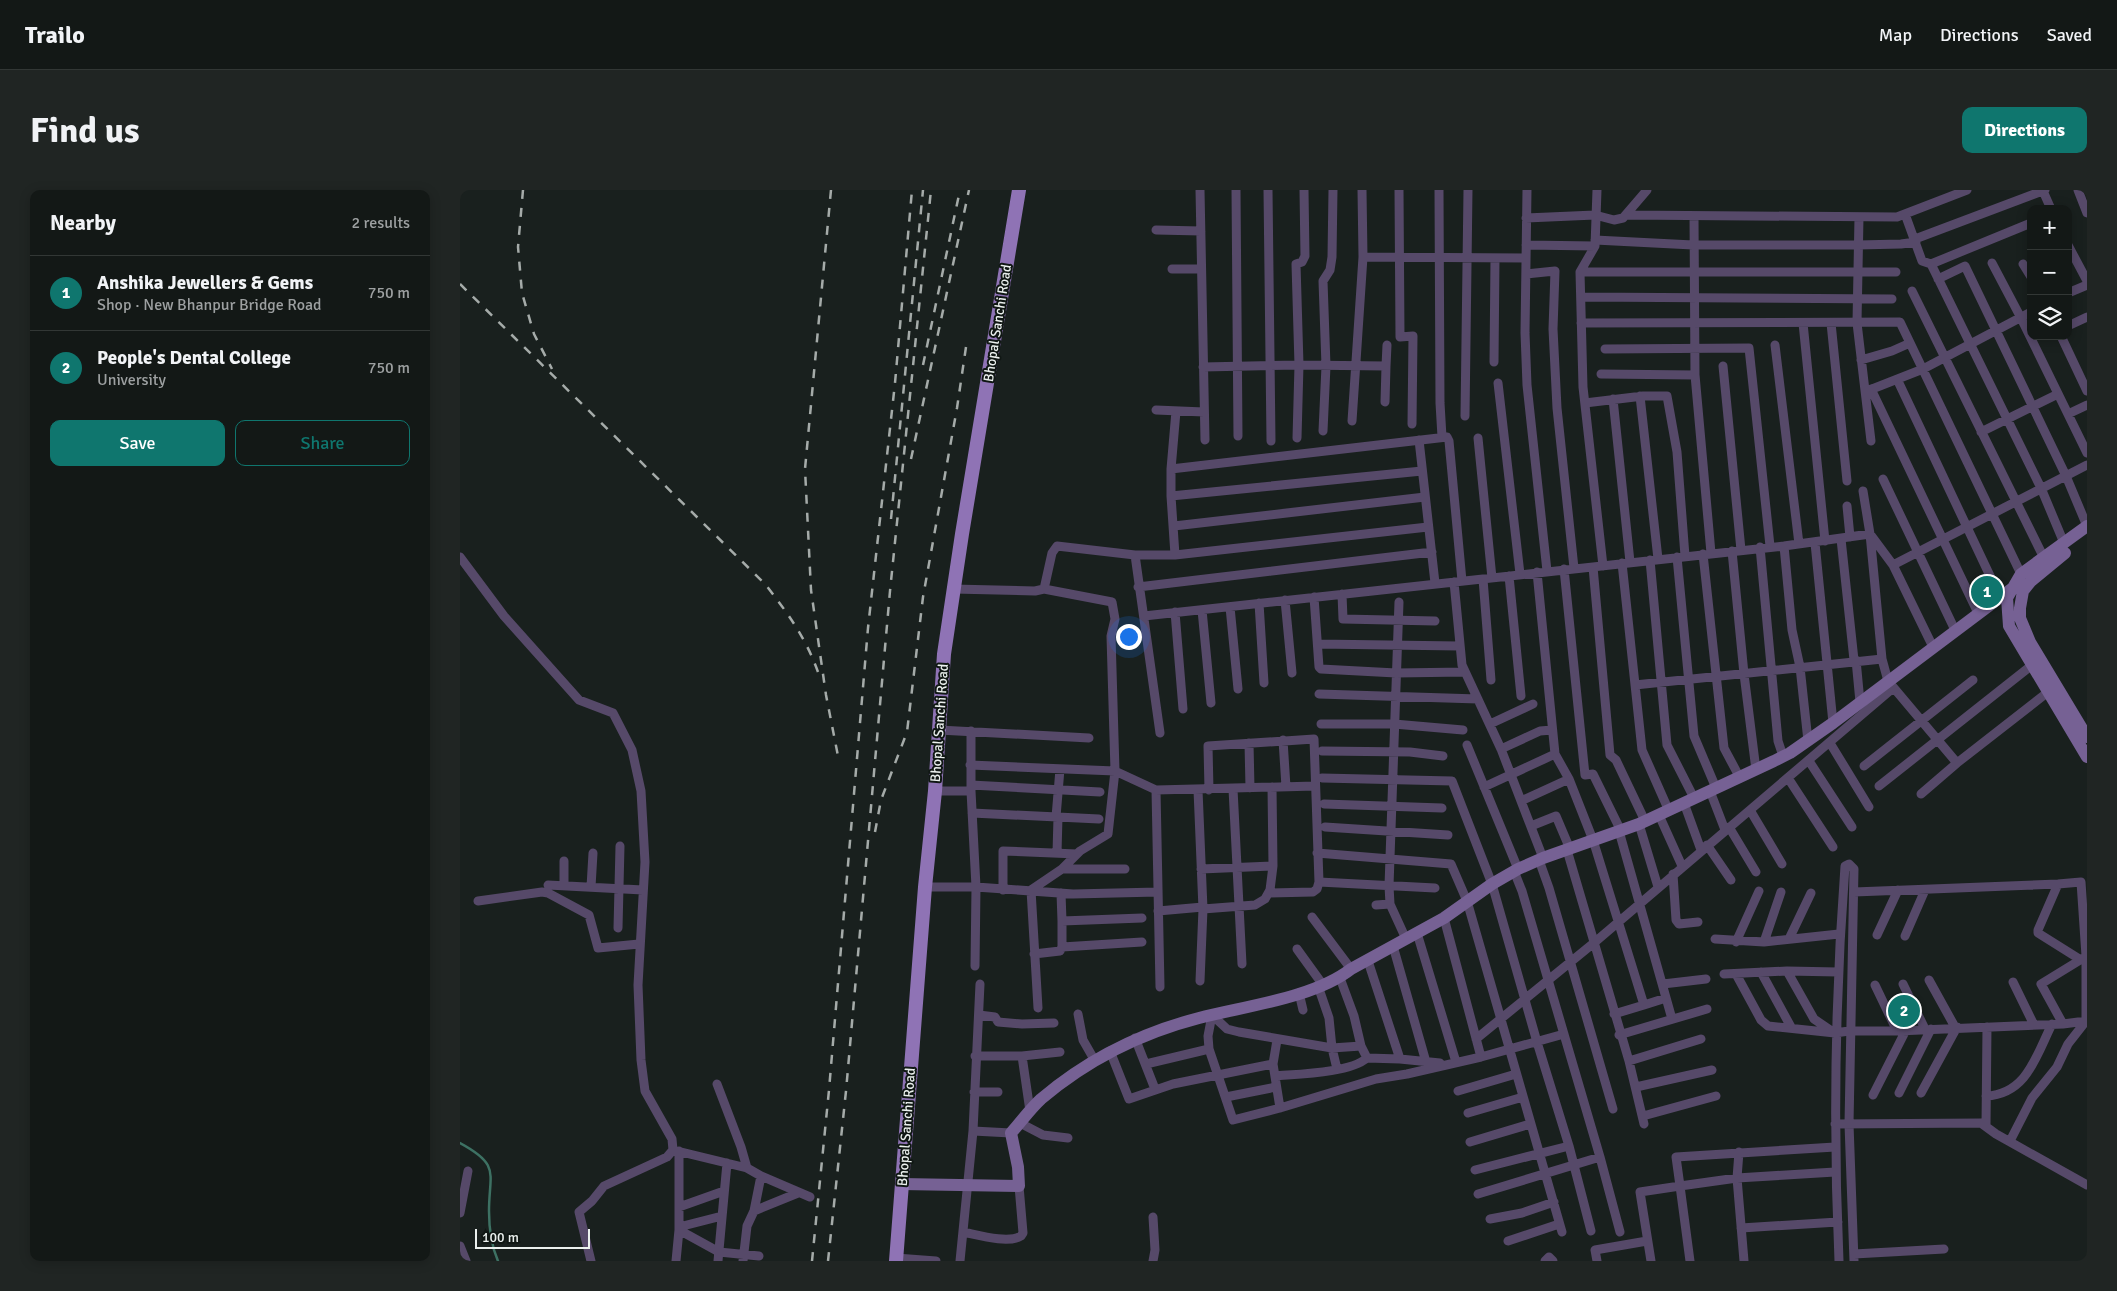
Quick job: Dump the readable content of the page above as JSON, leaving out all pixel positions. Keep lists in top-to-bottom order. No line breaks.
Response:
{"streets":{"main road":["Bhopal Sanchi Road"]},"scale_bar":"100 m","page":{"header":"Trailo","nav":["Map","Directions","Saved"],"buttons":["Directions",["Save","Share"]],"title":"Find us","heading":["Nearby","2 results"],"map_buttons":["+","−"],"list":[{"mark":"1","name":"Anshika Jewellers & Gems","note":"Shop · New Bhanpur Bridge Road","value":"750 m"},{"mark":"2","name":"People's Dental College","note":"University","value":"750 m"}],"pins":["1","2"],"scale":"100 m"}}
